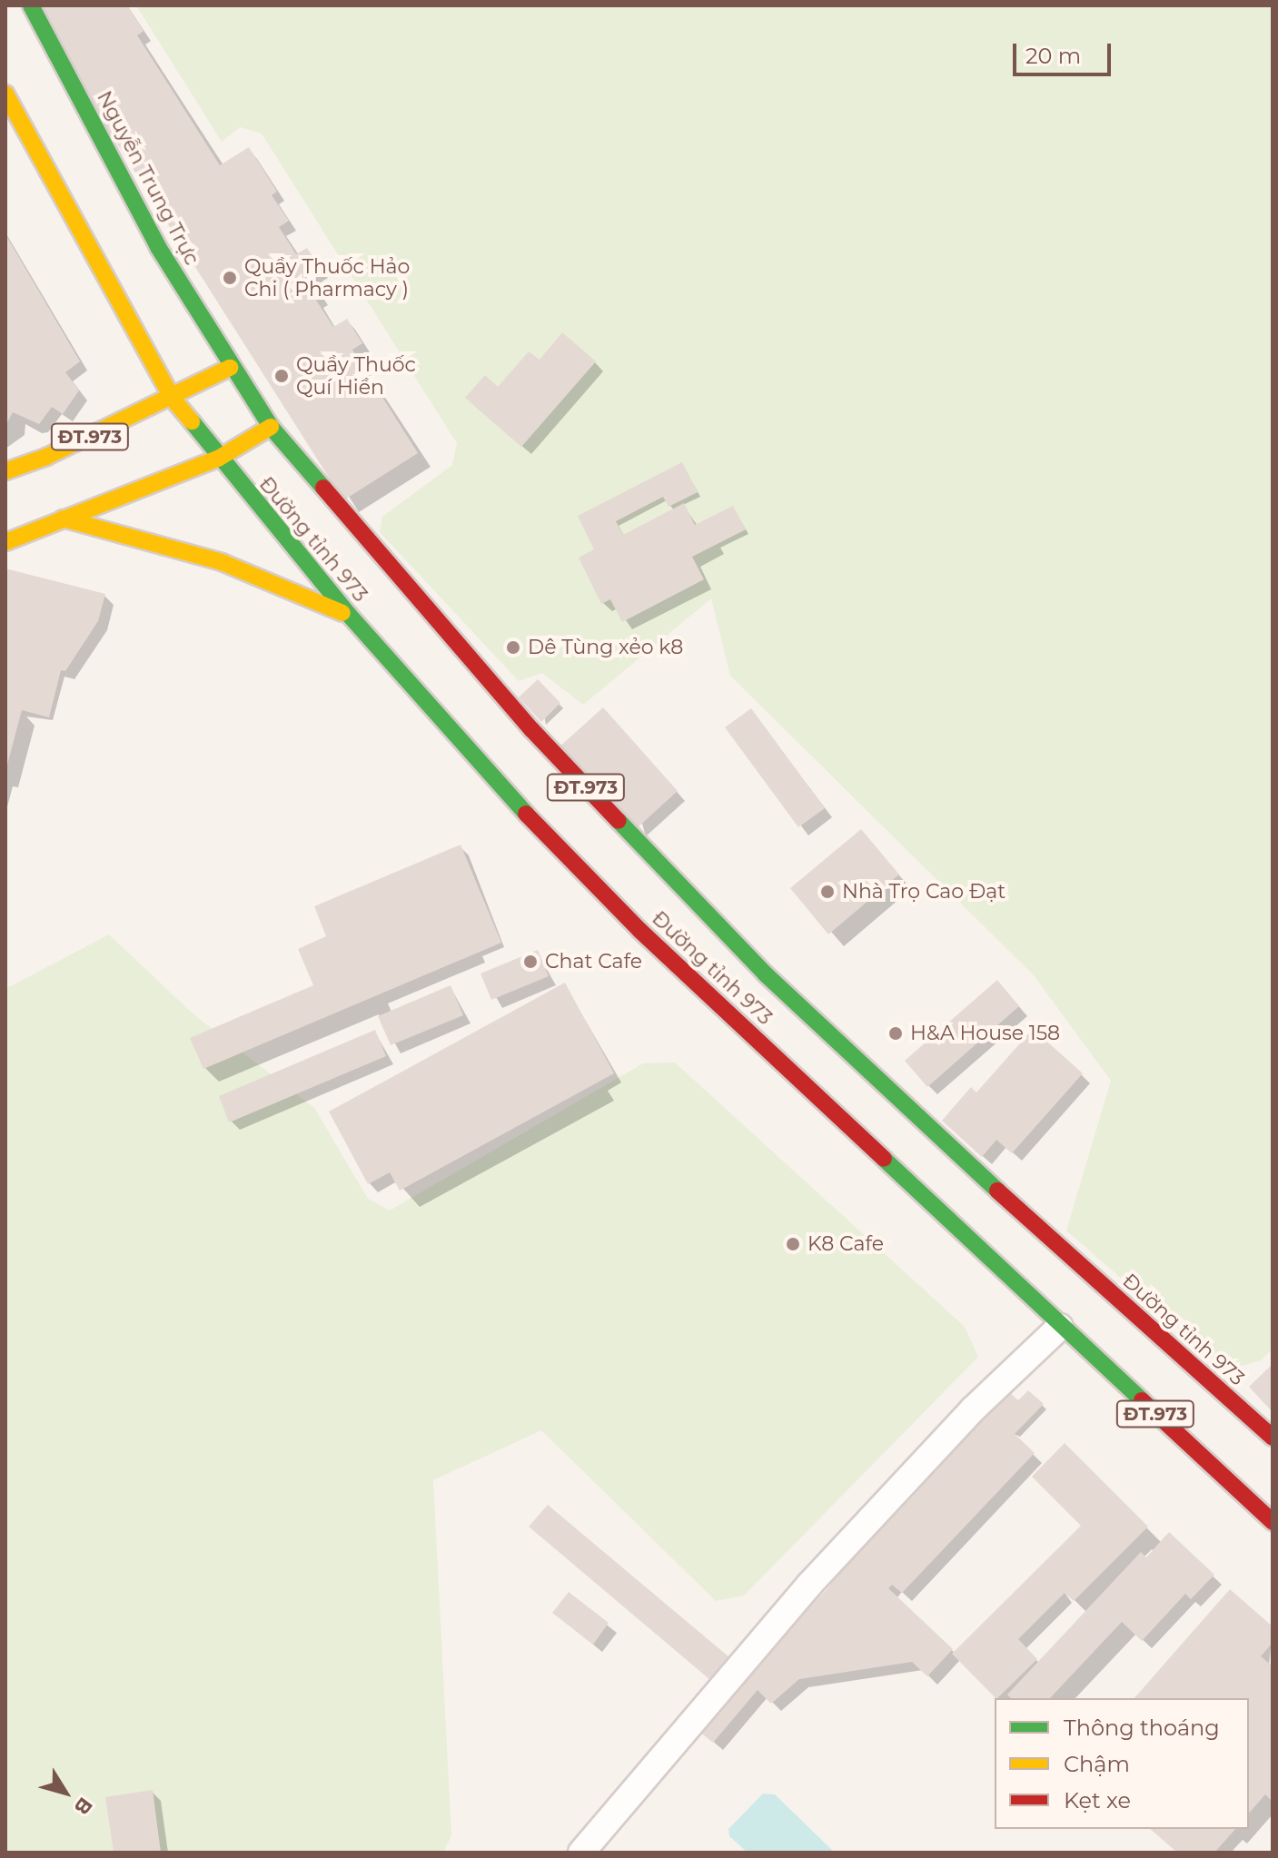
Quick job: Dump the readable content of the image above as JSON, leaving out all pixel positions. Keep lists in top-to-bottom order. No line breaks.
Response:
{"streets":{"main road":["Nguyễn Trung Trực","ĐT.973","Đường tỉnh 973"]},"crossings":[["Nguyễn Trung Trực","ĐT.973"],["Nguyễn Trung Trực","Đường tỉnh 973"],["ĐT.973","Đường tỉnh 973"]],"places":["Quầy Thuốc Hảo Chi ( Pharmacy )","Quầy Thuốc Quí Hiền","Dê Tùng xẻo k8","Nhà Trọ Cao Đạt","Chat Cafe","H&A House 158","K8 Cafe"],"legend":["Thông thoáng","Chậm","Kẹt xe"],"scale_bar":"20 m","north":"bottom right"}
